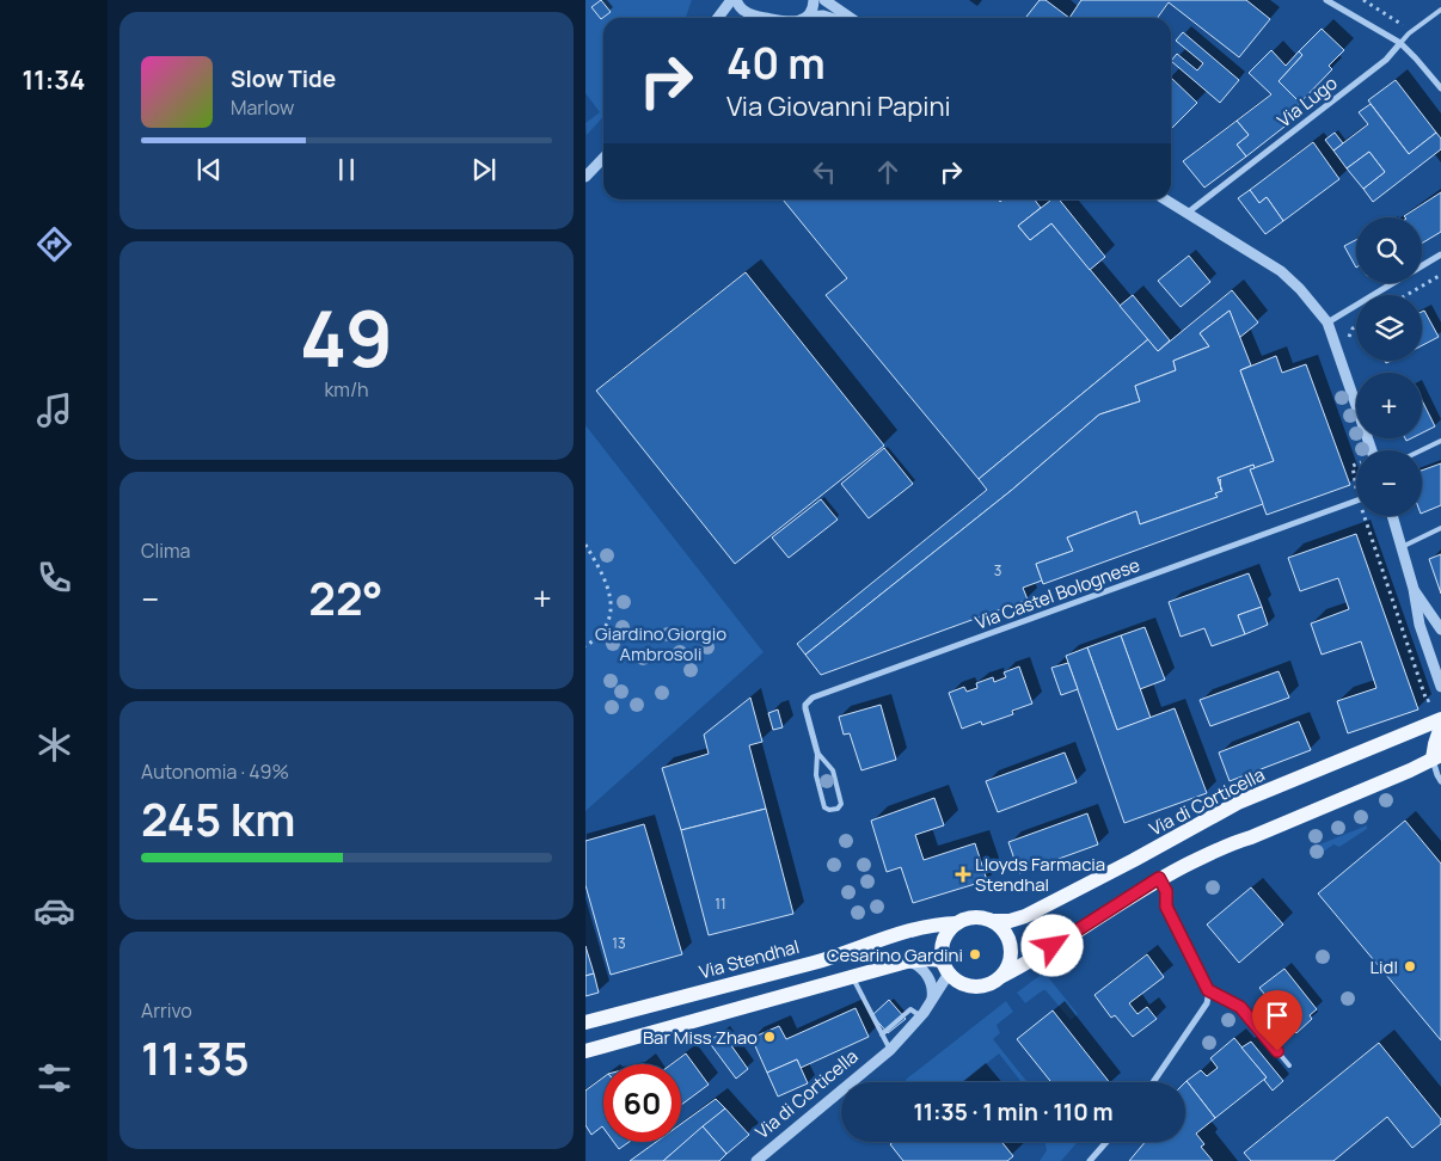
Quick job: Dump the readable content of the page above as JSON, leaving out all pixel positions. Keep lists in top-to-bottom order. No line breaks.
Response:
{"streets":{"main road":["Via di Corticella","Via Stendhal"],"street":["Via Lugo","Via Castel Bolognese"]},"crossings":[["Via di Corticella","Via Stendhal"]],"parks":["Giardino Giorgio Ambrosoli"],"places":{"health":["Lloyds Farmacia Stendhal"],"other":["Cesarino Gardini","Lidl","Bar Miss Zhao"]},"house_numbers":["1","3","11","13"],"page":{"tabs":"11:34","turn":["40 m","Via Giovanni Papini"],"song":["Slow Tide","Marlow"],"map_buttons":["+","−"],"tile":[["49","km/h"],"Clima",["Autonomia · 49%","245 km"],["Arrivo","11:35"]],"heat":["−","22°","+"],"limit":"60","trip":"11:35 · 1 min · 110 m"}}
